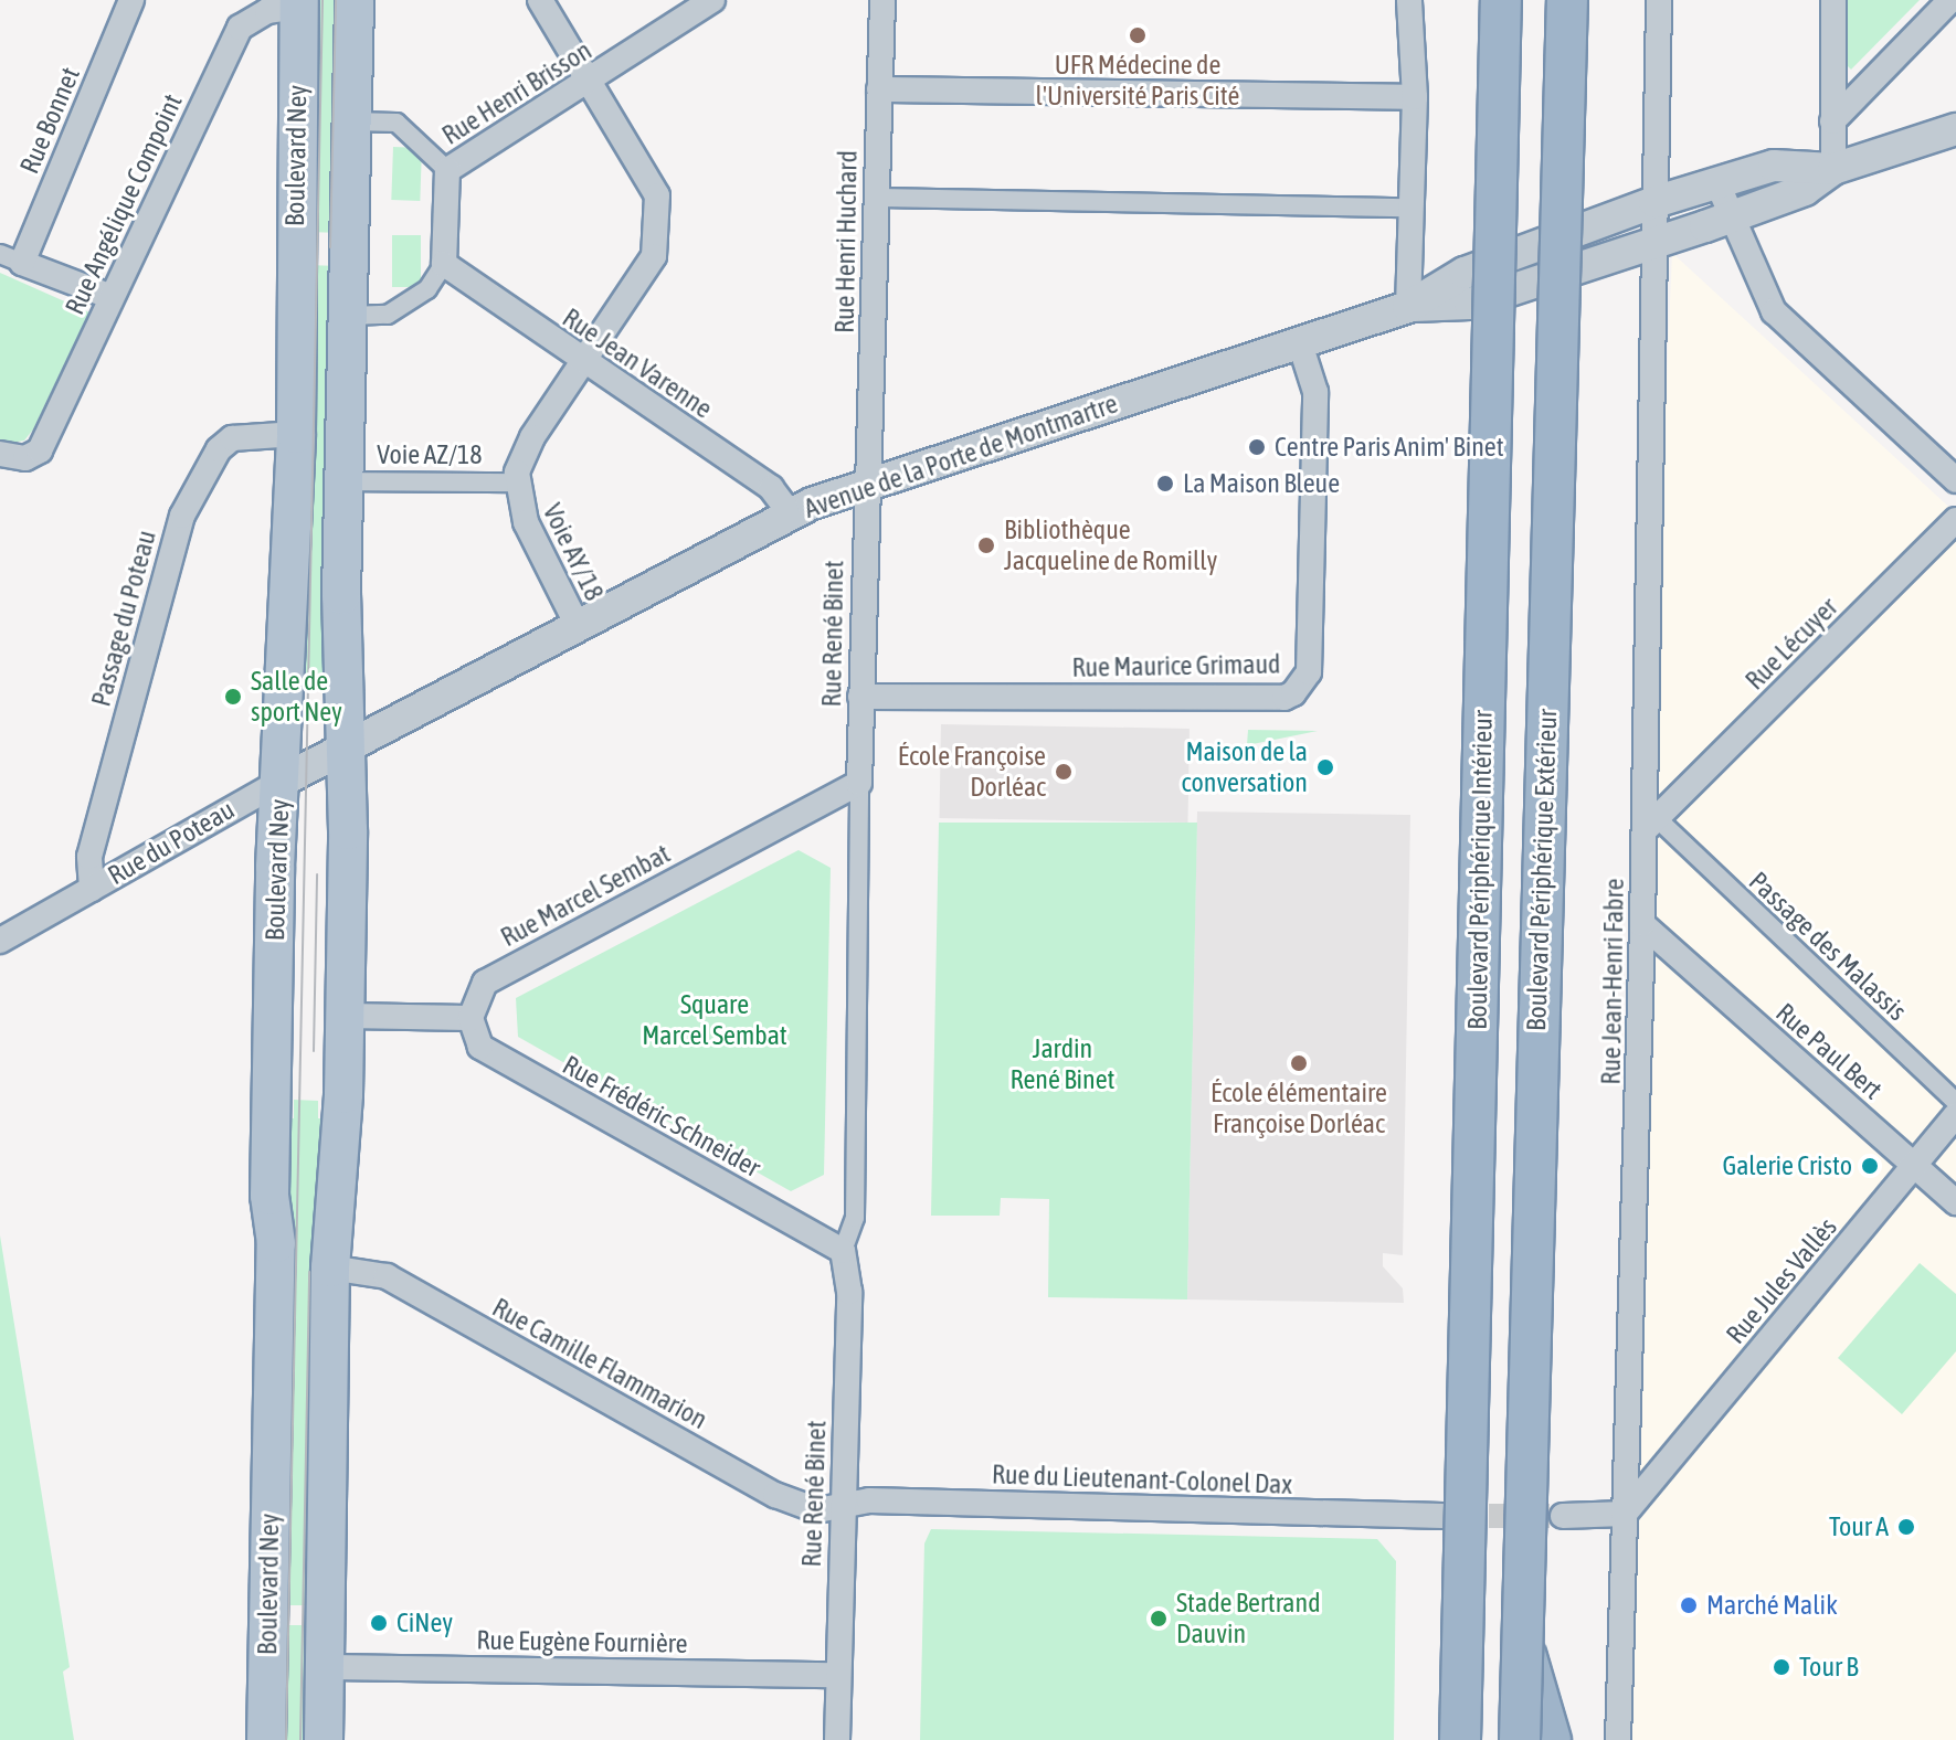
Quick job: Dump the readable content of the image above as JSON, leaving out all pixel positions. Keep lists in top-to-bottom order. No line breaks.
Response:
{"streets":{"highway":["Boulevard Périphérique Intérieur","Boulevard Périphérique Extérieur"],"main road":["Boulevard Ney"],"street":["Rue Henri Brisson","Rue Bonnet","Rue Angélique Compoint","Rue Henri Huchard","Rue Jean Varenne","Voie AZ/18","Avenue de la Porte de Montmartre","Voie AY/18","Passage du Poteau","Rue René Binet","Rue Lécuyer","Rue Maurice Grimaud","Rue du Poteau","Rue Marcel Sembat","Passage des Malassis","Rue Jean-Henri Fabre","Rue Paul Bert","Rue Frédéric Schneider","Rue Jules Vallès","Rue Camille Flammarion","Rue du Lieutenant-Colonel Dax","Rue Eugène Fournière"]},"crossings":[["Rue Henri Brisson","Voie AY/18"],["Boulevard Ney","Rue Angélique Compoint"],["Boulevard Ney","Passage du Poteau"],["Boulevard Ney","Rue du Poteau"],["Rue Henri Huchard","Avenue de la Porte de Montmartre"],["Rue Henri Huchard","Rue René Binet"],["Rue Jean Varenne","Avenue de la Porte de Montmartre"],["Rue Jean Varenne","Voie AY/18"],["Voie AZ/18","Voie AY/18"],["Avenue de la Porte de Montmartre","Voie AY/18"],["Avenue de la Porte de Montmartre","Rue René Binet"],["Avenue de la Porte de Montmartre","Rue Maurice Grimaud"],["Avenue de la Porte de Montmartre","Rue du Poteau"],["Avenue de la Porte de Montmartre","Rue Jean-Henri Fabre"],["Passage du Poteau","Rue du Poteau"],["Rue René Binet","Rue Maurice Grimaud"],["Rue René Binet","Rue Marcel Sembat"],["Rue René Binet","Rue Frédéric Schneider"],["Rue René Binet","Rue Camille Flammarion"],["Rue René Binet","Rue du Lieutenant-Colonel Dax"],["Rue René Binet","Rue Eugène Fournière"],["Rue Lécuyer","Passage des Malassis"],["Rue Lécuyer","Rue Jean-Henri Fabre"],["Rue Marcel Sembat","Rue Frédéric Schneider"],["Passage des Malassis","Rue Jean-Henri Fabre"],["Rue Jean-Henri Fabre","Rue Paul Bert"],["Rue Jean-Henri Fabre","Rue Jules Vallès"],["Rue Paul Bert","Rue Jules Vallès"],["Rue Camille Flammarion","Rue du Lieutenant-Colonel Dax"]],"parks":["Square Marcel Sembat","Jardin René Binet"],"places":["UFR Médecine de l'Université Paris Cité","Centre Paris Anim' Binet","La Maison Bleue","Bibliothèque Jacqueline de Romilly","Salle de sport Ney","Maison de la conversation","École Françoise Dorléac","École élémentaire Françoise Dorléac","Galerie Cristo","Tour A","Marché Malik","Stade Bertrand Dauvin","CiNey","Tour B"]}
